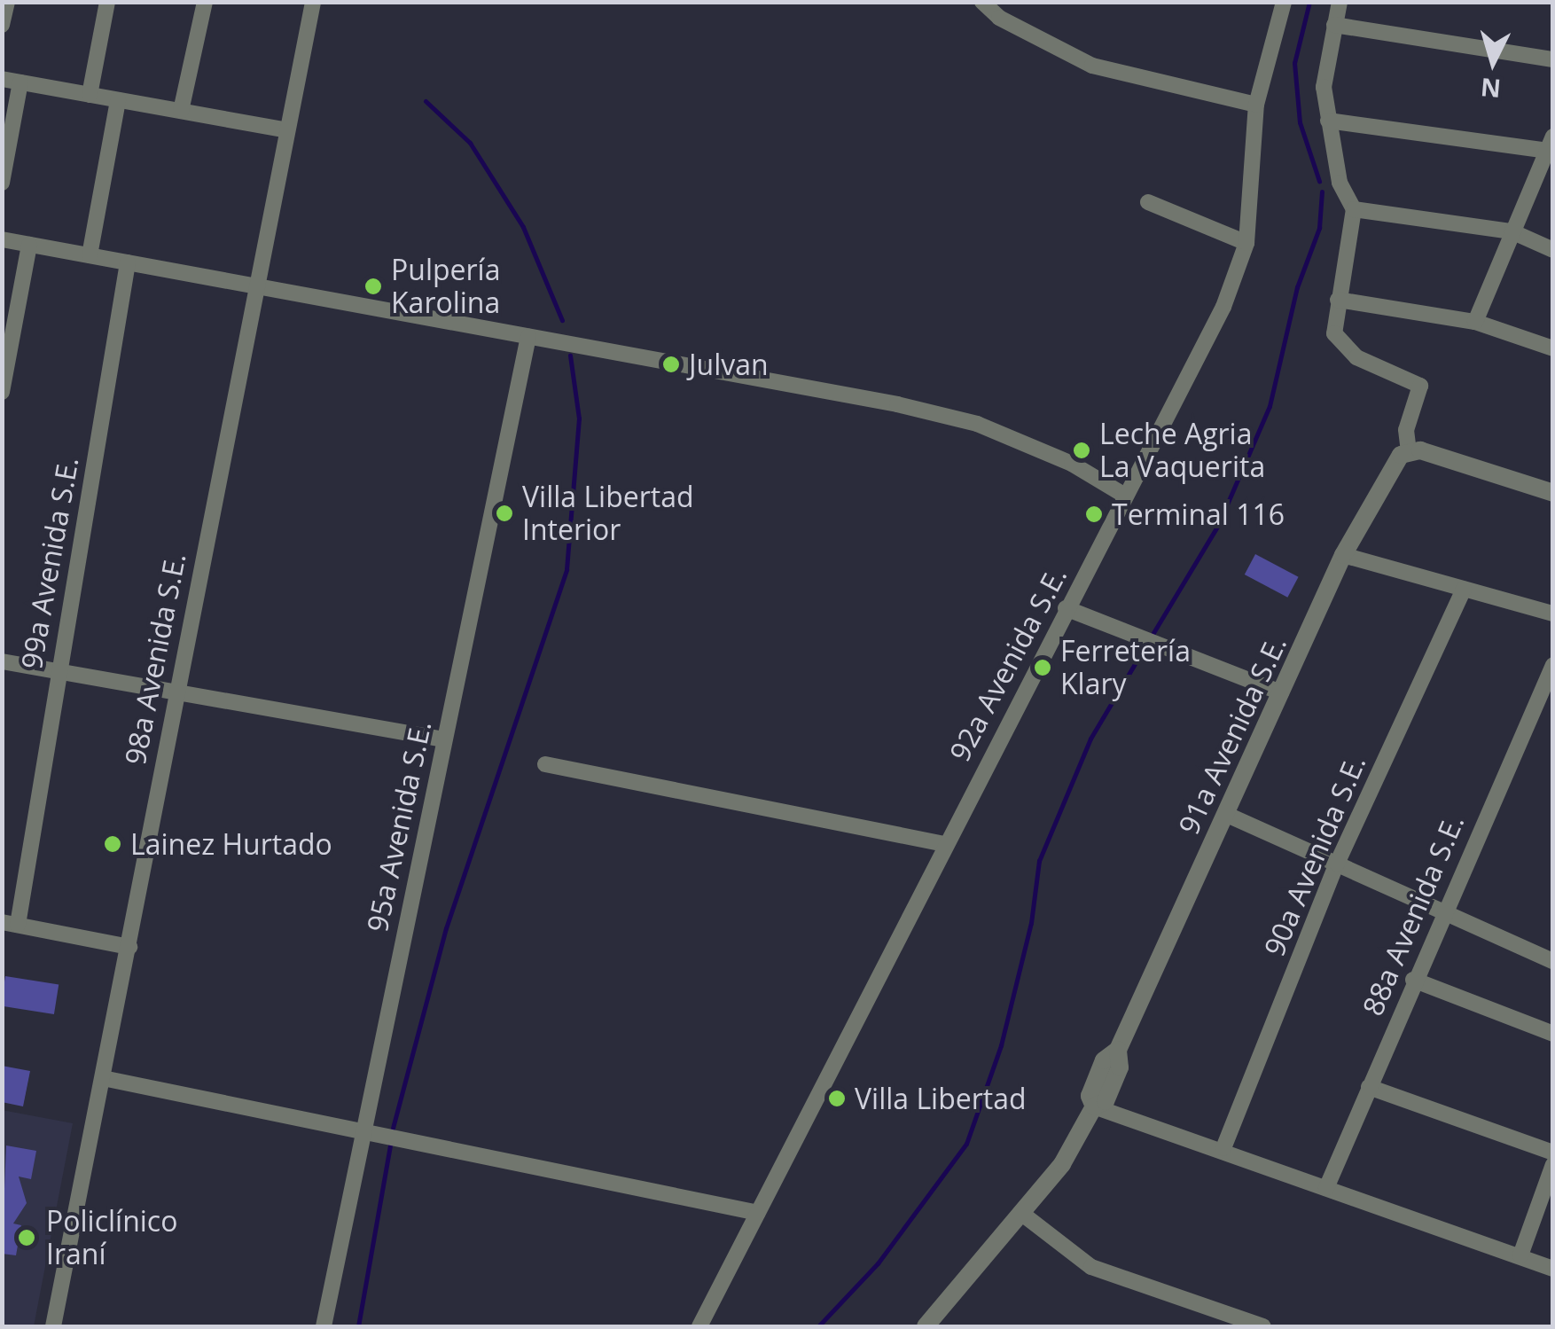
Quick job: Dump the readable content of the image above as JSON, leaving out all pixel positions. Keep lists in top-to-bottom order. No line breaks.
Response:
{"streets":{"street":["99a Avenida S.E.","98a Avenida S.E.","92a Avenida S.E.","91a Avenida S.E.","95a Avenida S.E.","90a Avenida S.E.","88a Avenida S.E."]},"places":["Pulpería Karolina","Julvan","Leche Agria La Vaquerita","Villa Libertad Interior","Terminal 116","Ferretería Klary","Lainez Hurtado","Villa Libertad","Policlínico Iraní"],"north":"bottom"}
